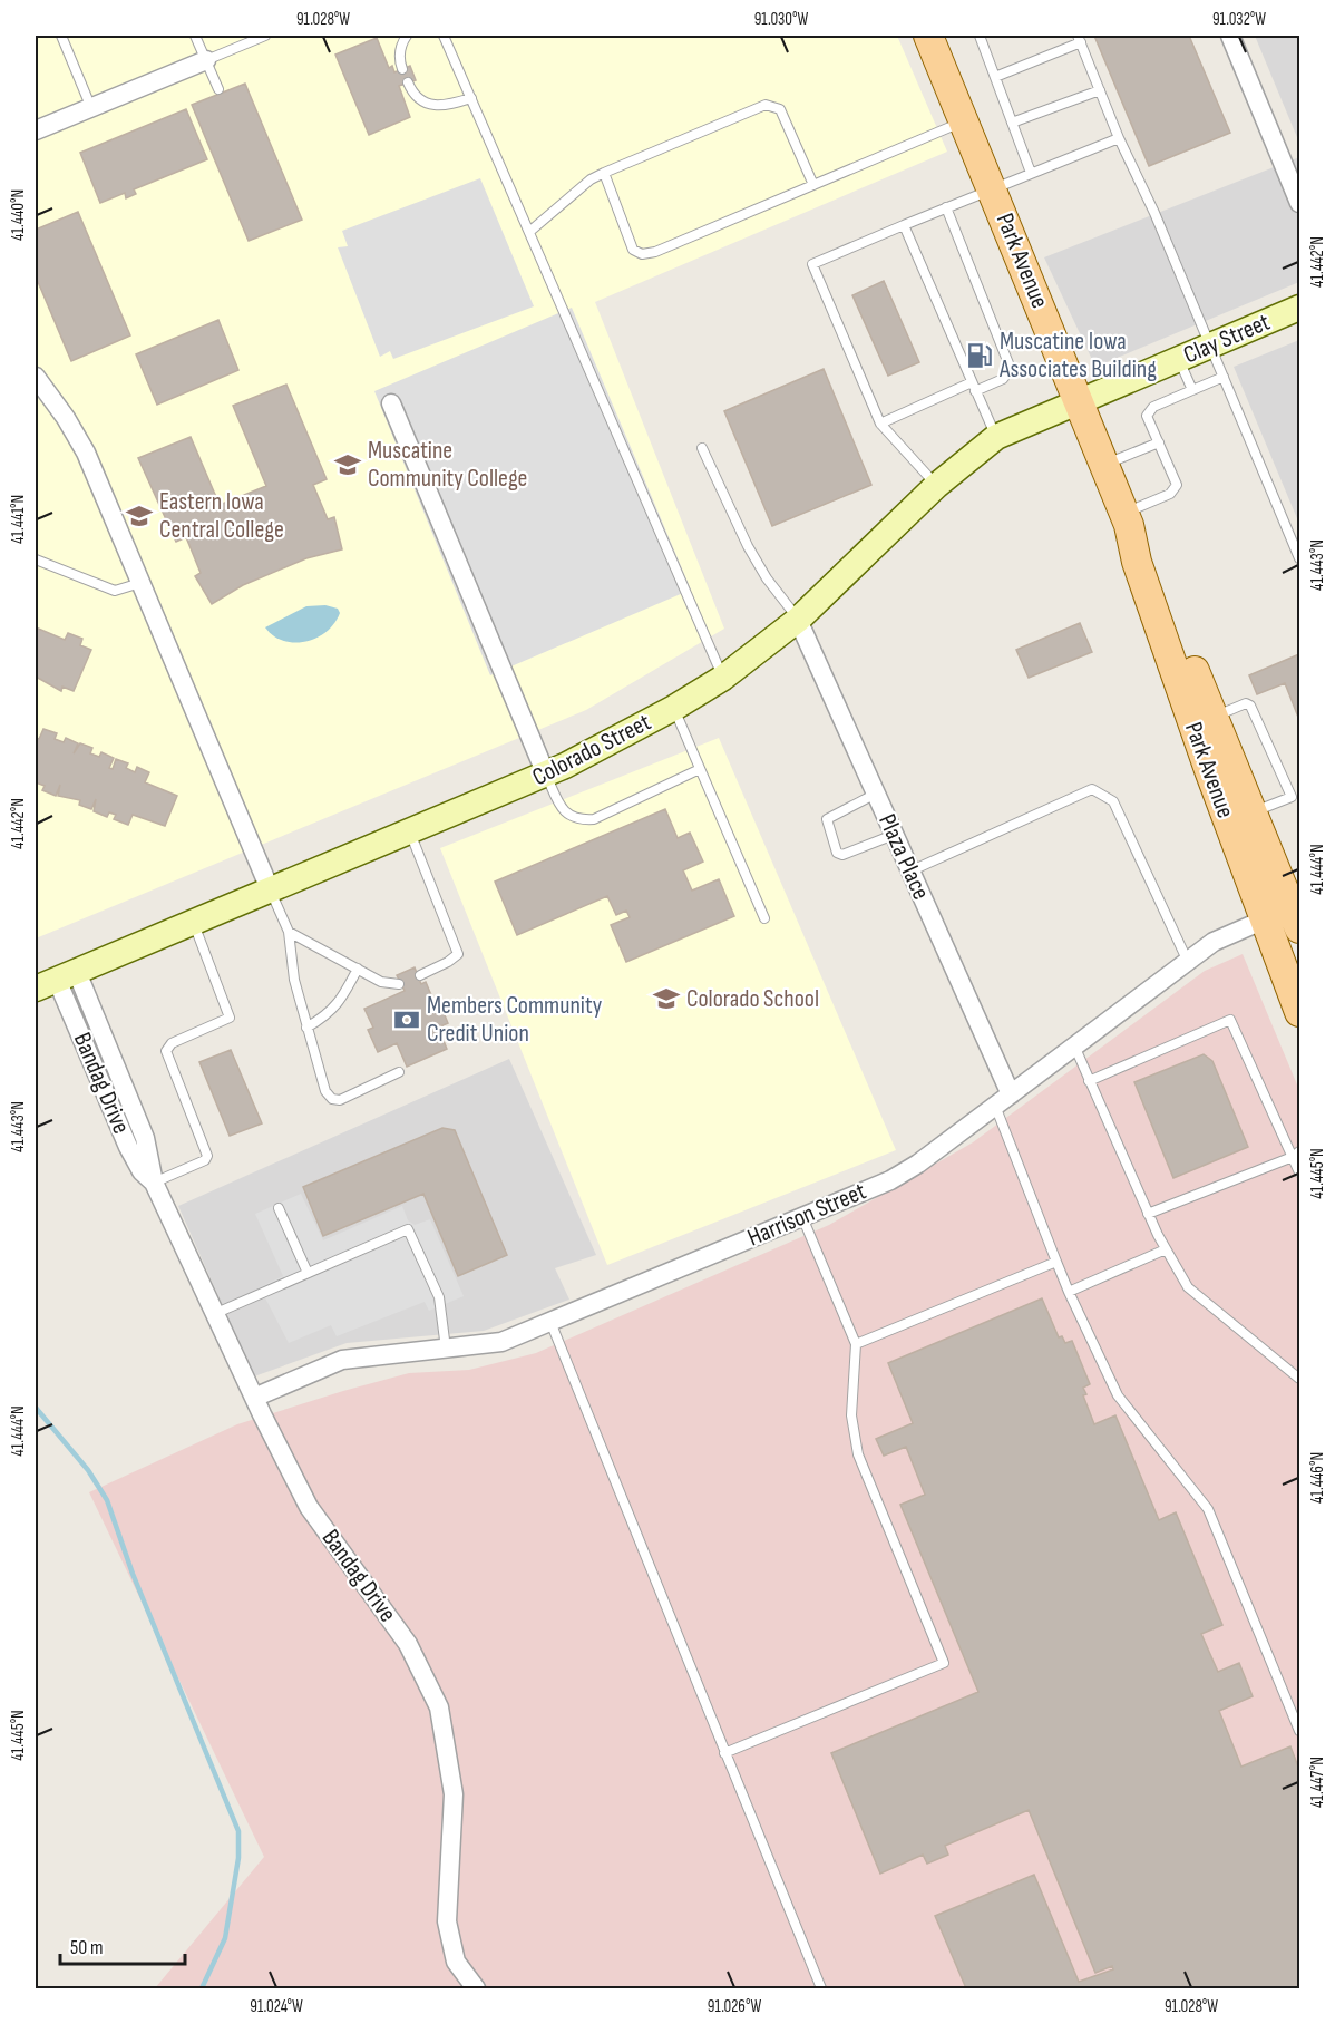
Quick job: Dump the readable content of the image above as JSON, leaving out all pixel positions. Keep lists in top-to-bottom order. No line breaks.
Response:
{"streets":{"main road":["Park Avenue"],"street":["Clay Street","Colorado Street","Plaza Place","Bandag Drive","Harrison Street"]},"crossings":[["Park Avenue","Clay Street"],["Park Avenue","Colorado Street"],["Park Avenue","Harrison Street"],["Clay Street","Colorado Street"],["Colorado Street","Plaza Place"],["Colorado Street","Bandag Drive"],["Plaza Place","Harrison Street"],["Bandag Drive","Harrison Street"]],"places":{"fuel station":["Muscatine Iowa Associates Building"],"school or university":["Muscatine Community College","Eastern Iowa Central College","Colorado School"],"bank":["Members Community Credit Union"]},"scale_bar":"50 m","coordinates":["91.028°W","91.030°W","91.032°W","41.440°N","41.442°N","41.441°N","41.443°N","41.444°N","41.445°N","41.446°N","41.447°N","91.024°W","91.026°W"]}
